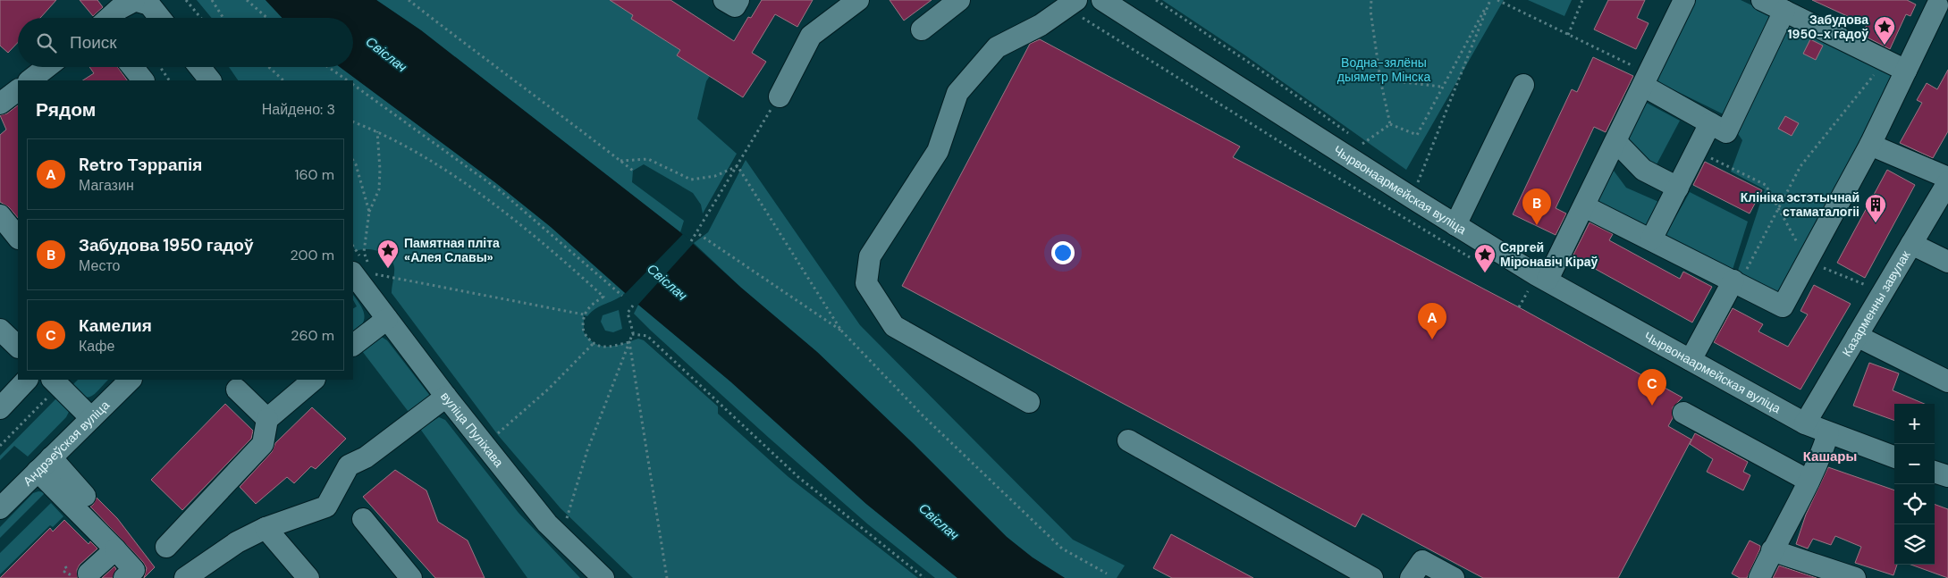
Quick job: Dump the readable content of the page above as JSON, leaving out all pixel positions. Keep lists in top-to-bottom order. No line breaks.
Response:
{"streets":{"street":["Чырвонаармейская вуліца","Казарменны завулак","вуліца Пуліхава","Андрэеўская вуліца"]},"crossings":[["Чырвонаармейская вуліца","Казарменны завулак"]],"districts":["Кашары"],"water":["Свіслач"],"parks":["Водна-зялёны дыяметр Мінска"],"places":{"place":["Забудова 1950-х гадоў","Памятная пліта «Алея Славы»","Сяргей Міронавіч Кіраў"],"building":["Клініка эстэтычнай стаматалогіі"]},"page":{"search":"Поиск","heading":["Рядом","Найдено: 3"],"list":[{"mark":"A","name":"Retro Тэррапія","note":"Магазин","value":"160 m"},{"mark":"B","name":"Забудова 1950 гадоў","note":"Место","value":"200 m"},{"mark":"C","name":"Камелия","note":"Кафе","value":"260 m"}],"pins":["B","A","C"],"map_buttons":["+","−"]}}
